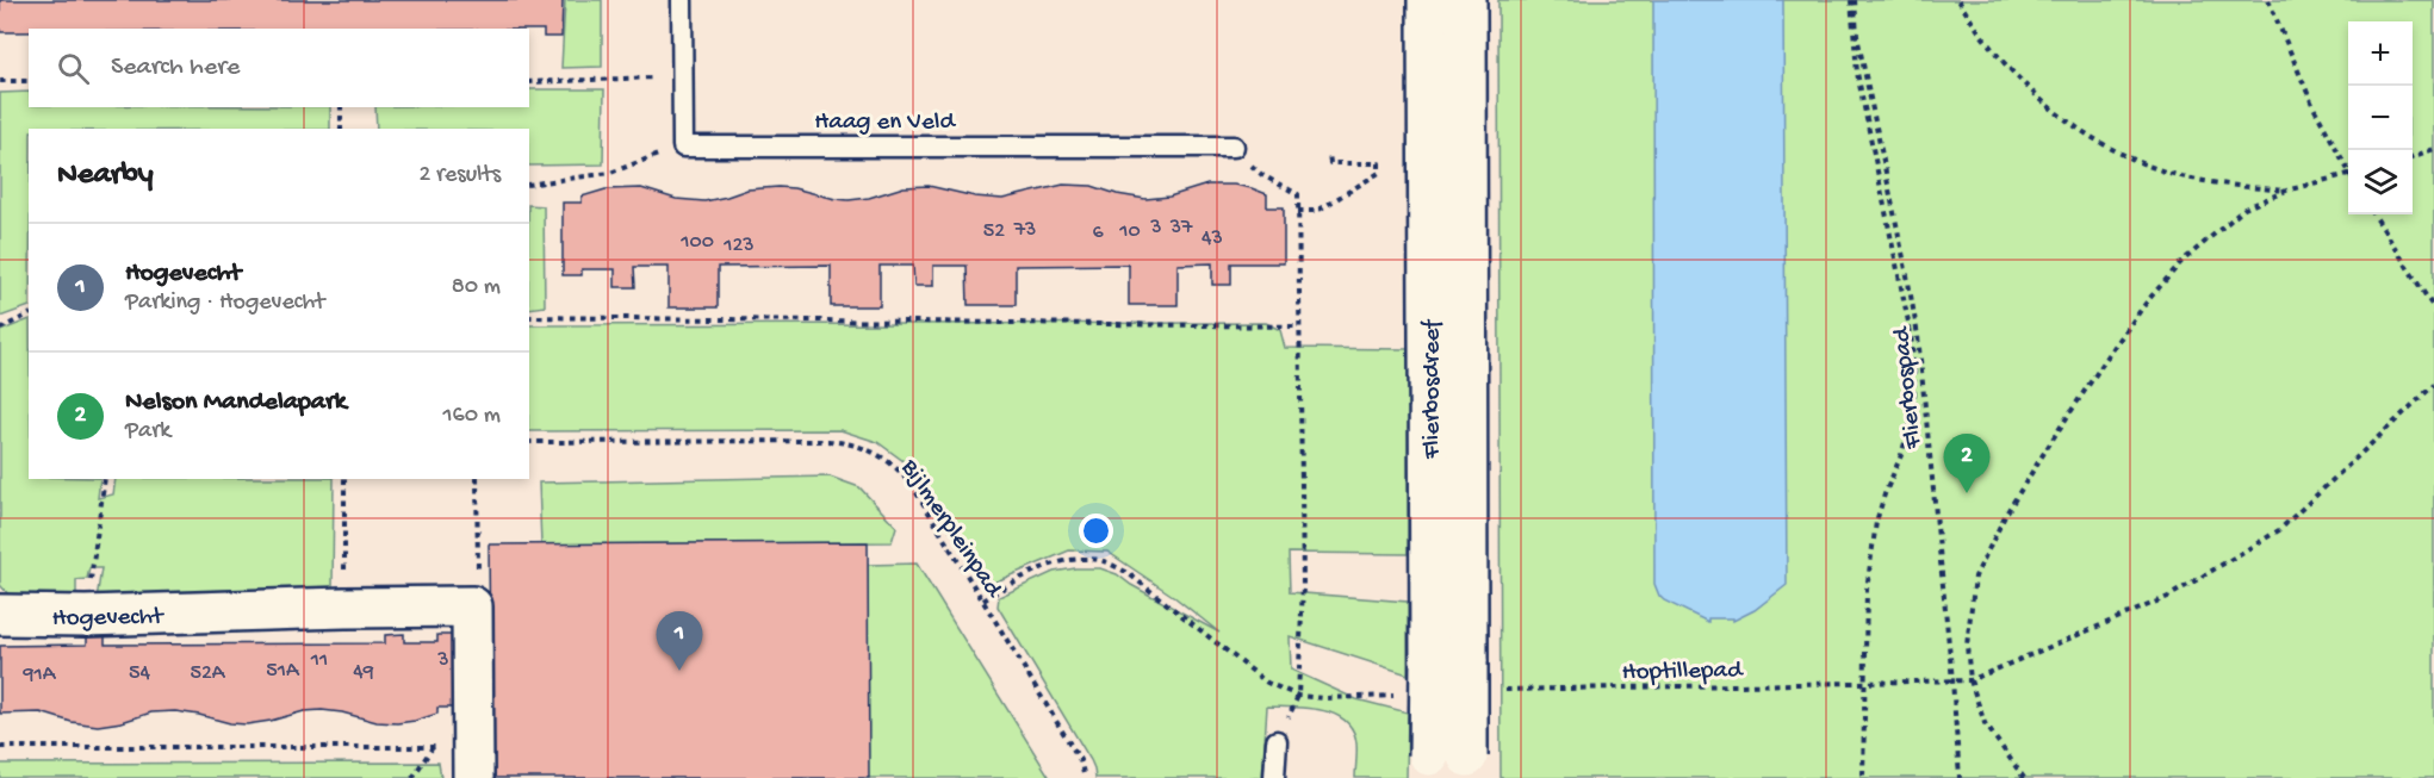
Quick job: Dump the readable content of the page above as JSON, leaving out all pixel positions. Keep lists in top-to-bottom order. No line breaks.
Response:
{"streets":{"street":["Flierbosdreef","Hogevecht"],"lane":["Haag en Veld"],"path":["Flierbospad","Bijlmerpleinpad","Hoptillepad"]},"crossings":[["Flierbospad","Hoptillepad"]],"house_numbers":["3","37","73","52","10","6","43","100","123","11","3","51A","49","54","52A","91A"],"page":{"map_buttons":["+","−"],"search":"Search here","heading":["Nearby","2 results"],"list":[{"mark":"1","name":"Hogevecht","note":"Parking · Hogevecht","value":"80 m"},{"mark":"2","name":"Nelson Mandelapark","note":"Park","value":"160 m"}],"pins":["2","1"]}}
